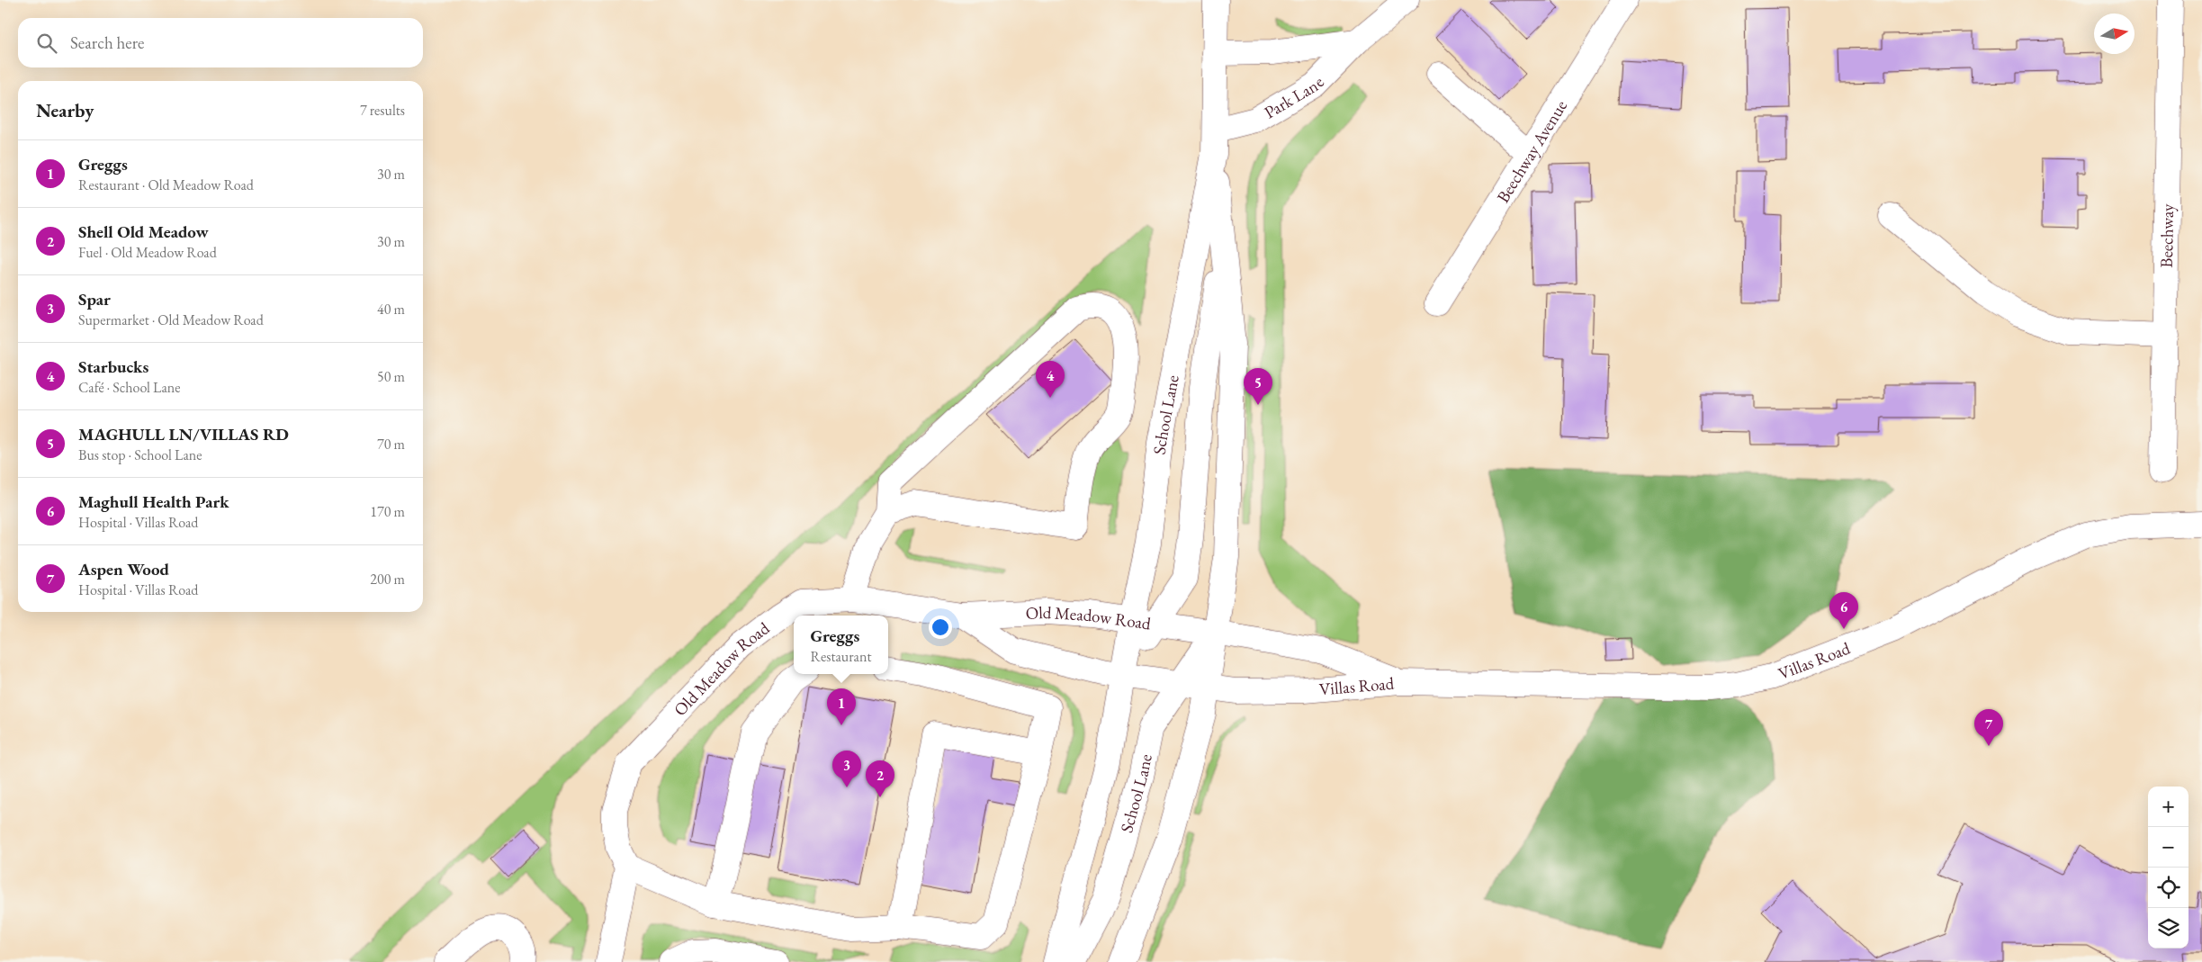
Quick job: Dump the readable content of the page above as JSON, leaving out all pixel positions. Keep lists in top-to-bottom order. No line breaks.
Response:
{"streets":{"street":["Park Lane","Beechway Avenue","Beechway","School Lane","Old Meadow Road","Villas Road"]},"crossings":[["Park Lane","School Lane"],["School Lane","Old Meadow Road"],["School Lane","Villas Road"],["Old Meadow Road","Villas Road"]],"north":"right","page":{"search":"Search here","heading":["Nearby","7 results"],"list":[{"mark":"1","name":"Greggs","note":"Restaurant · Old Meadow Road","value":"30 m"},{"mark":"2","name":"Shell Old Meadow","note":"Fuel · Old Meadow Road","value":"30 m"},{"mark":"3","name":"Spar","note":"Supermarket · Old Meadow Road","value":"40 m"},{"mark":"4","name":"Starbucks","note":"Café · School Lane","value":"50 m"},{"mark":"5","name":"MAGHULL LN/VILLAS RD","note":"Bus stop · School Lane","value":"70 m"},{"mark":"6","name":"Maghull Health Park","note":"Hospital · Villas Road","value":"170 m"},{"mark":"7","name":"Aspen Wood","note":"Hospital · Villas Road","value":"200 m"}],"pins":["4","5","6","1","7","3","2"],"popup":["Greggs","Restaurant"],"map_buttons":["+","−"]}}
